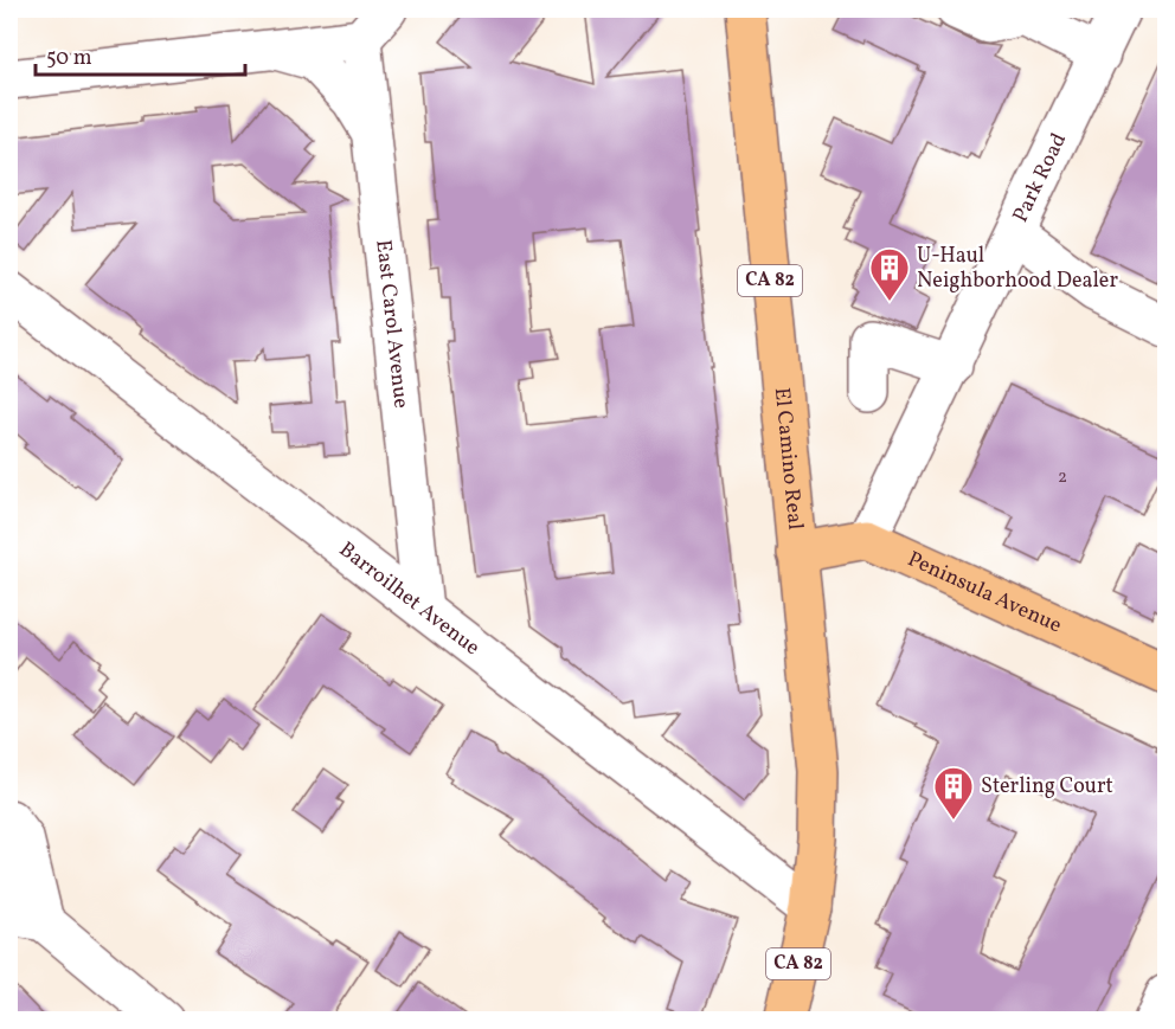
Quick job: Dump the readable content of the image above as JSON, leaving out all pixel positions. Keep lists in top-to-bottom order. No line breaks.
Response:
{"streets":{"main road":["CA 82","El Camino Real","Peninsula Avenue"],"street":["Park Road","East Carol Avenue","Barroilhet Avenue"]},"crossings":[["Park Road","Peninsula Avenue"],["CA 82","El Camino Real"],["CA 82","Barroilhet Avenue"],["East Carol Avenue","Barroilhet Avenue"],["El Camino Real","Barroilhet Avenue"]],"places":{"building":["U-Haul Neighborhood Dealer","Sterling Court"]},"house_numbers":["2"],"scale_bar":"50 m"}
